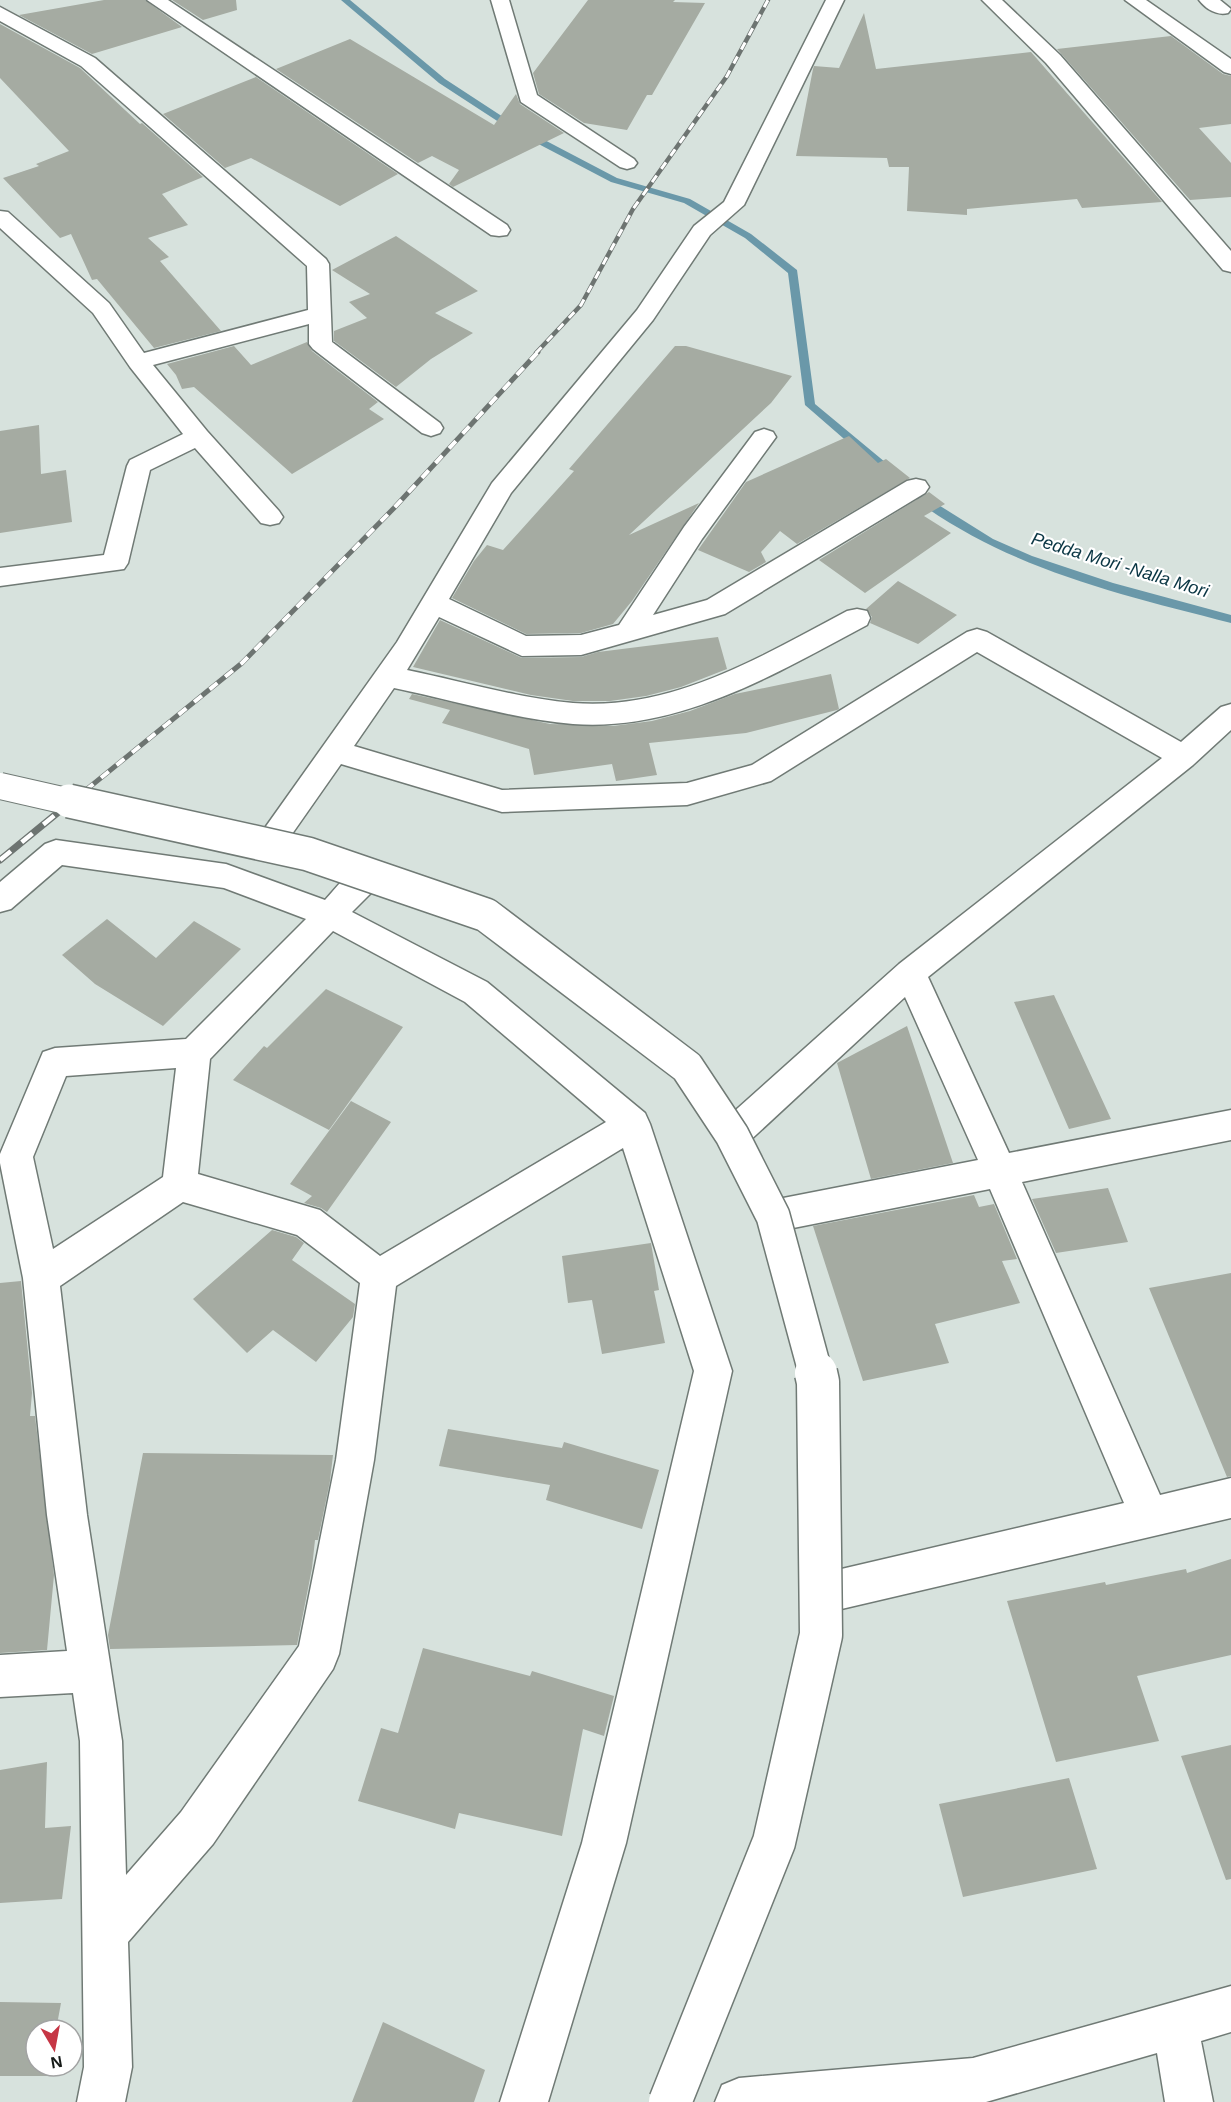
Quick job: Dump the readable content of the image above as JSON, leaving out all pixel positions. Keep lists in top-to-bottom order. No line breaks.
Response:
{"water":["Pedda Mori -Nalla Mori"],"north":"bottom"}
